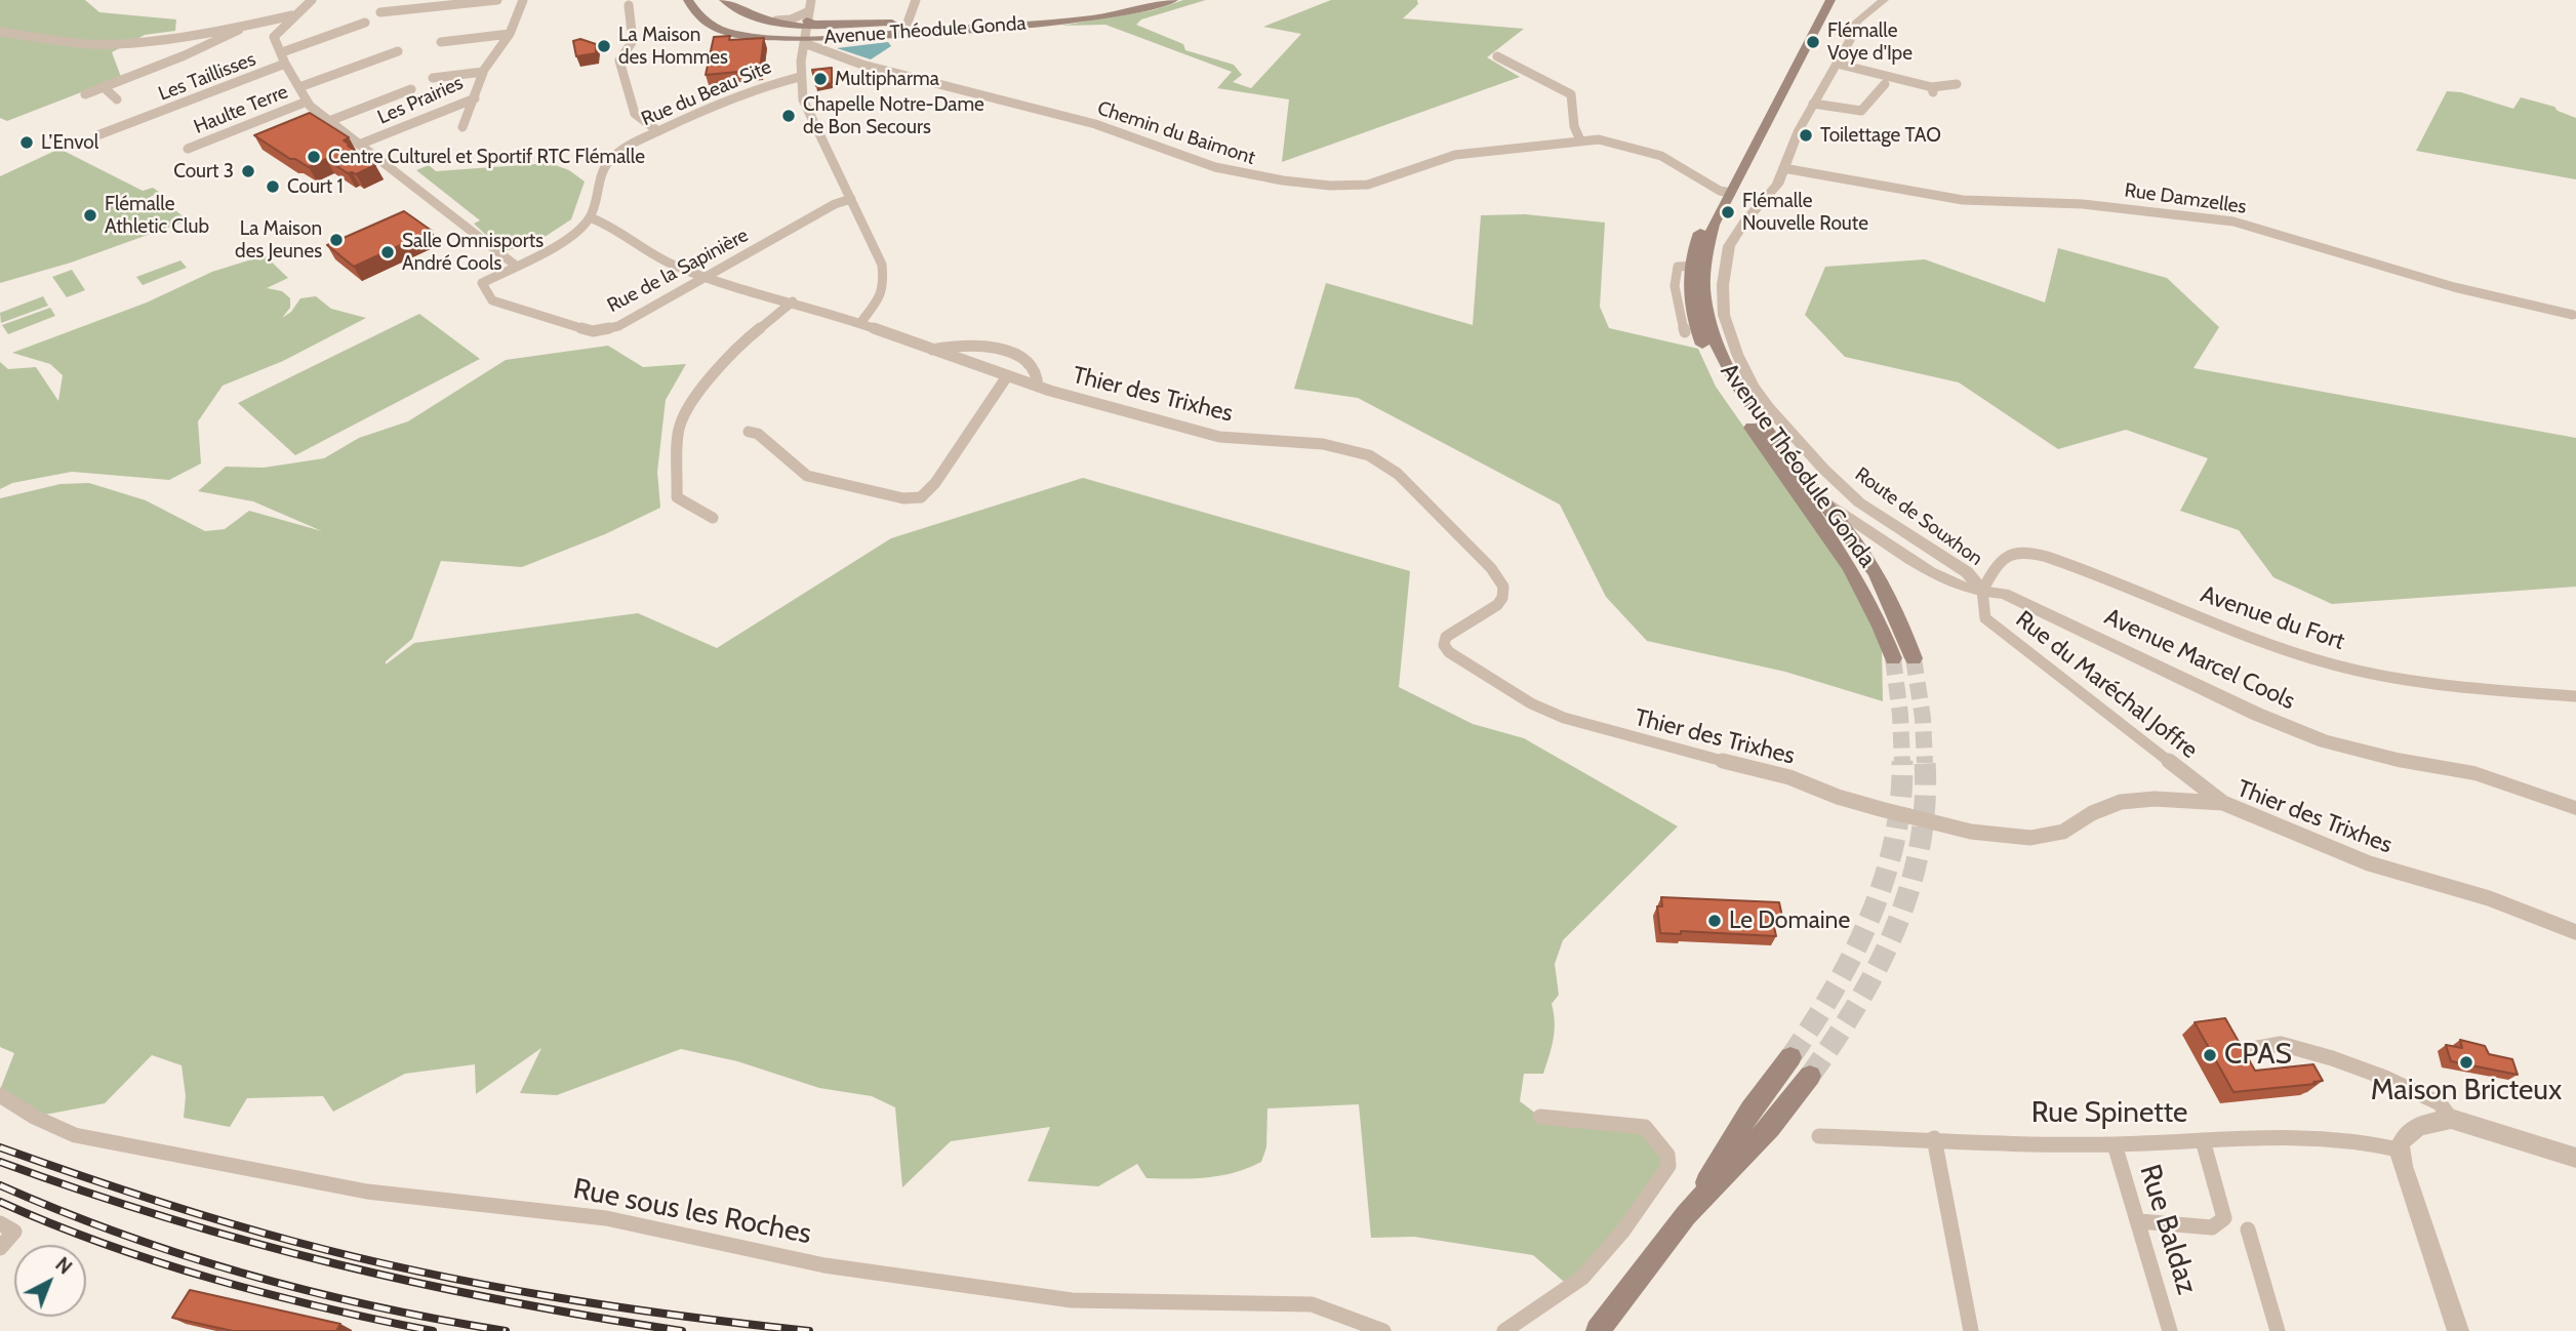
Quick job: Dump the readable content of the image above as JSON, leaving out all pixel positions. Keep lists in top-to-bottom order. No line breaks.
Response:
{"streets":{"main road":["Avenue Théodule Gonda"],"street":["Les Taillisses","Rue du Beau Site","Les Prairies","Haulte Terre","Chemin du Baimont","Rue Damzelles","Rue de la Sapinière","Thier des Trixhes","Route de Souxhon","Avenue du Fort","Avenue Marcel Cools","Rue du Maréchal Joffre","Rue Spinette","Rue sous les Roches","Rue Baldaz"]},"crossings":[["Avenue Théodule Gonda","Chemin du Baimont"],["Avenue Théodule Gonda","Avenue Marcel Cools"],["Rue du Beau Site","Thier des Trixhes"],["Rue Damzelles","Route de Souxhon"],["Rue de la Sapinière","Thier des Trixhes"],["Thier des Trixhes","Rue du Maréchal Joffre"],["Route de Souxhon","Avenue du Fort"],["Route de Souxhon","Avenue Marcel Cools"],["Route de Souxhon","Rue du Maréchal Joffre"],["Avenue du Fort","Avenue Marcel Cools"],["Avenue du Fort","Rue du Maréchal Joffre"],["Avenue Marcel Cools","Rue du Maréchal Joffre"],["Rue Spinette","Rue Baldaz"]],"places":["Flémalle Voye d'Ipe","La Maison des Hommes","Multipharma","Chapelle Notre-Dame de Bon Secours","Toilettage TAO","L’Envol","Centre Culturel et Sportif RTC Flémalle","Court 3","Court 1","Flémalle Nouvelle Route","Flémalle Athletic Club","La Maison des Jeunes","Salle Omnisports André Cools","Le Domaine","CPAS","Maison Bricteux"],"north":"top right"}
